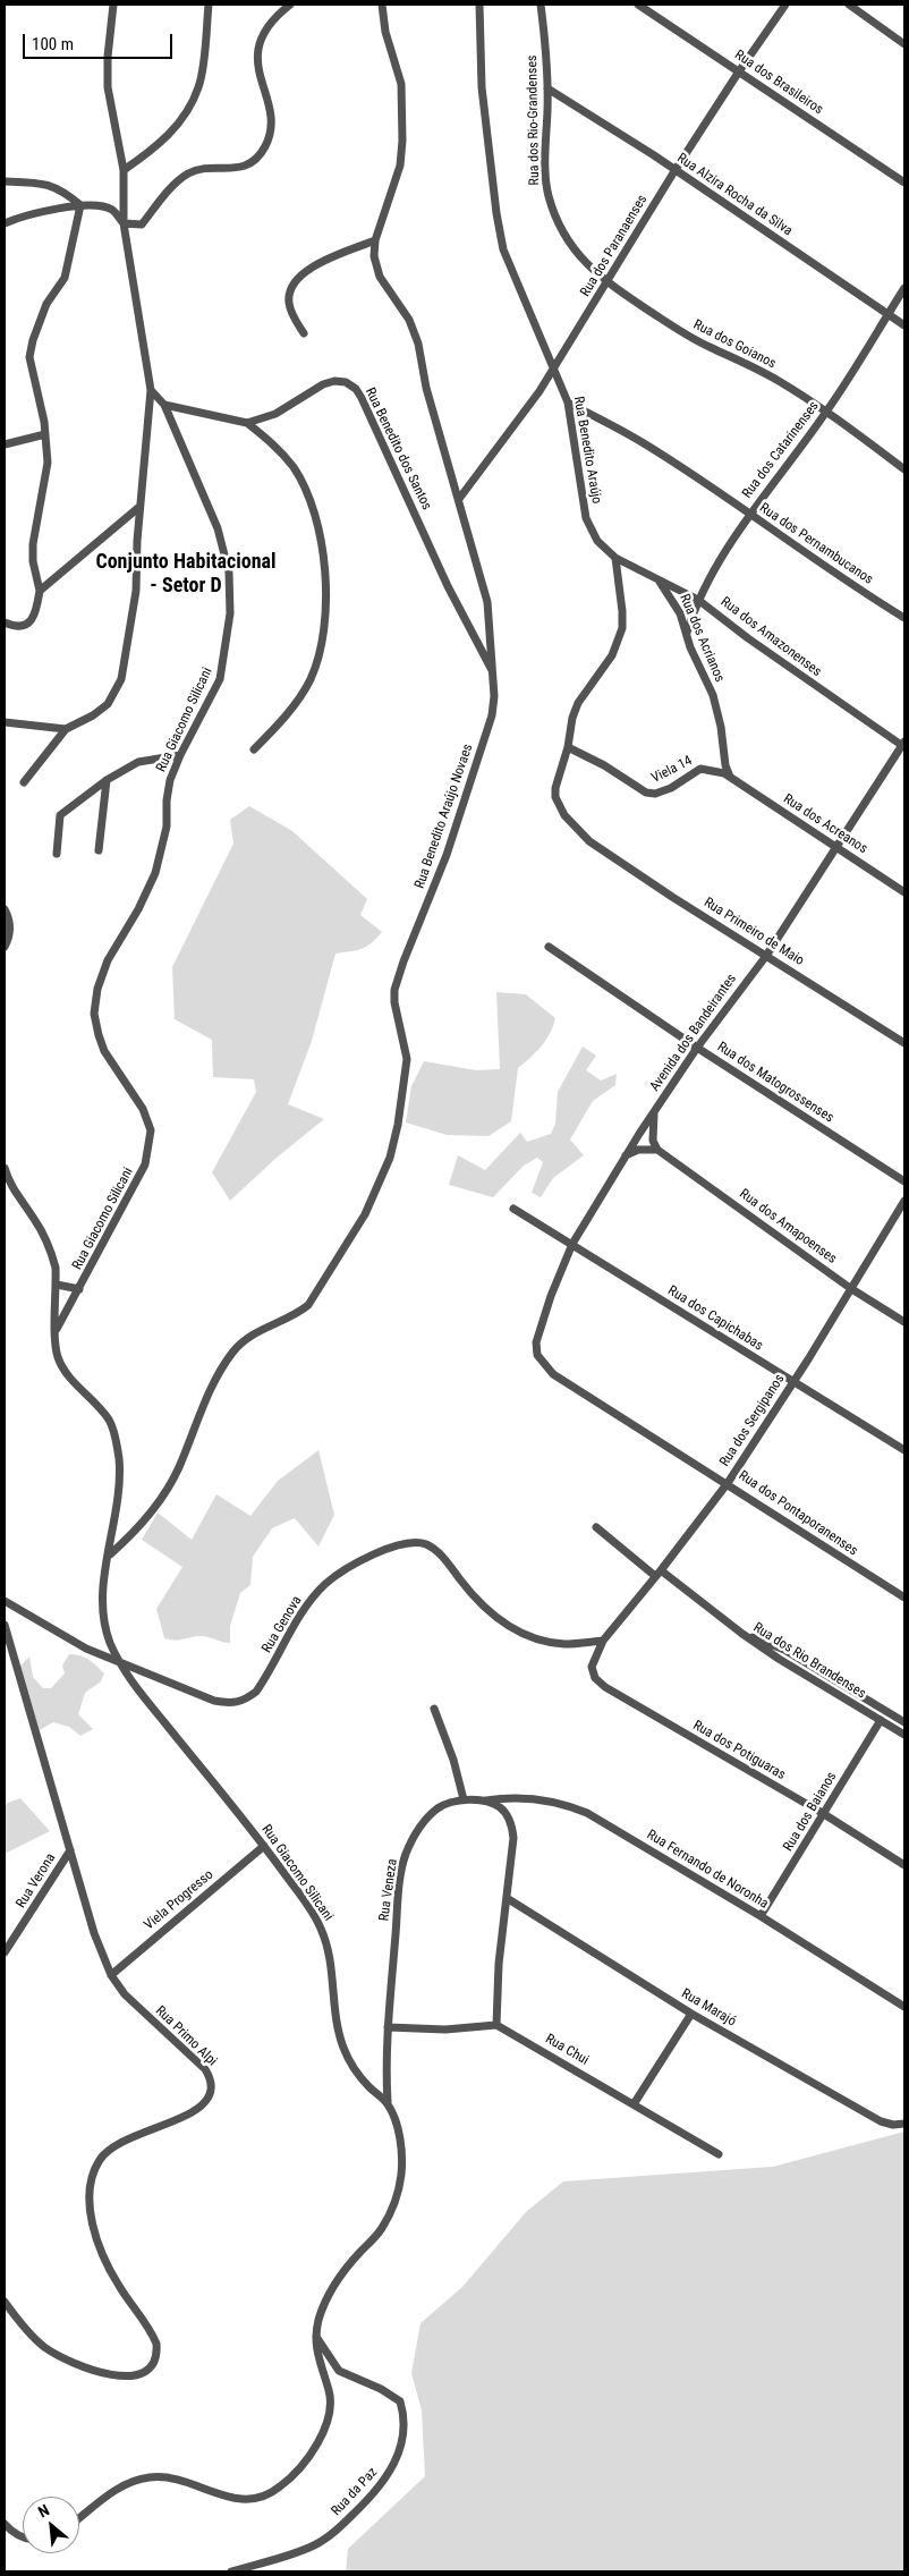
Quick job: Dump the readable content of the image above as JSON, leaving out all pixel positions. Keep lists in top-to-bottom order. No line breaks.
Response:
{"streets":{"street":["Rua dos Brasileiros","Rua dos Rio-Grandenses","Rua Alzira Rocha da Silva","Rua dos Paranaenses","Rua dos Goianos","Rua Benedito dos Santos","Rua Benedito Araújo","Rua dos Catarinenses","Rua dos Pernambucanos","Rua dos Amazonenses","Rua dos Acrianos","Rua Giacomo Silicani","Viela 14","Rua Benedito Araújo Novaes","Rua dos Acreanos","Rua Primeiro de Maio","Avenida dos Bandeirantes","Rua dos Matogrossenses","Rua dos Amapoenses","Rua dos Capichabas","Rua dos Sergipanos","Rua dos Pontaporanenses","Rua Genova","Rua dos Rio Brandenses","Rua dos Potiguaras","Rua dos Baianos","Rua Fernando de Noronha","Rua Verona","Rua Veneza","Viela Progresso","Rua Marajó","Rua Primo Alpi","Rua Chui","Rua da Paz"]},"crossings":[["Rua dos Brasileiros","Rua dos Paranaenses"],["Rua dos Rio-Grandenses","Rua Alzira Rocha da Silva"],["Rua dos Rio-Grandenses","Rua dos Paranaenses"],["Rua dos Rio-Grandenses","Rua dos Goianos"],["Rua Alzira Rocha da Silva","Rua dos Paranaenses"],["Rua Alzira Rocha da Silva","Rua dos Catarinenses"],["Rua dos Paranaenses","Rua dos Goianos"],["Rua dos Paranaenses","Rua Benedito Araújo"],["Rua dos Paranaenses","Rua Benedito Araújo Novaes"],["Rua dos Goianos","Rua dos Catarinenses"],["Rua Benedito dos Santos","Rua Benedito Araújo Novaes"],["Rua Benedito Araújo","Rua dos Pernambucanos"],["Rua Benedito Araújo","Rua dos Amazonenses"],["Rua dos Catarinenses","Rua dos Pernambucanos"],["Rua dos Catarinenses","Rua dos Amazonenses"],["Rua dos Catarinenses","Rua dos Acrianos"],["Rua dos Amazonenses","Rua dos Acrianos"],["Rua dos Amazonenses","Avenida dos Bandeirantes"],["Rua dos Acrianos","Viela 14"],["Rua dos Acrianos","Rua dos Acreanos"],["Rua Giacomo Silicani","Rua Benedito Araújo Novaes"],["Rua Giacomo Silicani","Rua Genova"],["Rua Giacomo Silicani","Rua Veneza"],["Rua Giacomo Silicani","Viela Progresso"],["Rua Giacomo Silicani","Rua da Paz"],["Viela 14","Rua dos Acreanos"],["Viela 14","Rua Primeiro de Maio"],["Rua dos Acreanos","Avenida dos Bandeirantes"],["Rua Primeiro de Maio","Avenida dos Bandeirantes"],["Avenida dos Bandeirantes","Rua dos Matogrossenses"],["Avenida dos Bandeirantes","Rua dos Capichabas"],["Avenida dos Bandeirantes","Rua dos Pontaporanenses"],["Rua dos Amapoenses","Rua dos Sergipanos"],["Rua dos Capichabas","Rua dos Sergipanos"],["Rua dos Sergipanos","Rua dos Pontaporanenses"],["Rua dos Sergipanos","Rua Genova"],["Rua dos Sergipanos","Rua dos Potiguaras"],["Rua Genova","Rua dos Potiguaras"],["Rua dos Rio Brandenses","Rua dos Baianos"],["Rua dos Potiguaras","Rua dos Baianos"],["Rua dos Baianos","Rua Fernando de Noronha"],["Rua Fernando de Noronha","Rua Veneza"],["Rua Verona","Rua Primo Alpi"],["Viela Progresso","Rua Primo Alpi"]],"districts":["Conjunto Habitacional - Setor D"],"scale_bar":"100 m","north":"top left"}
